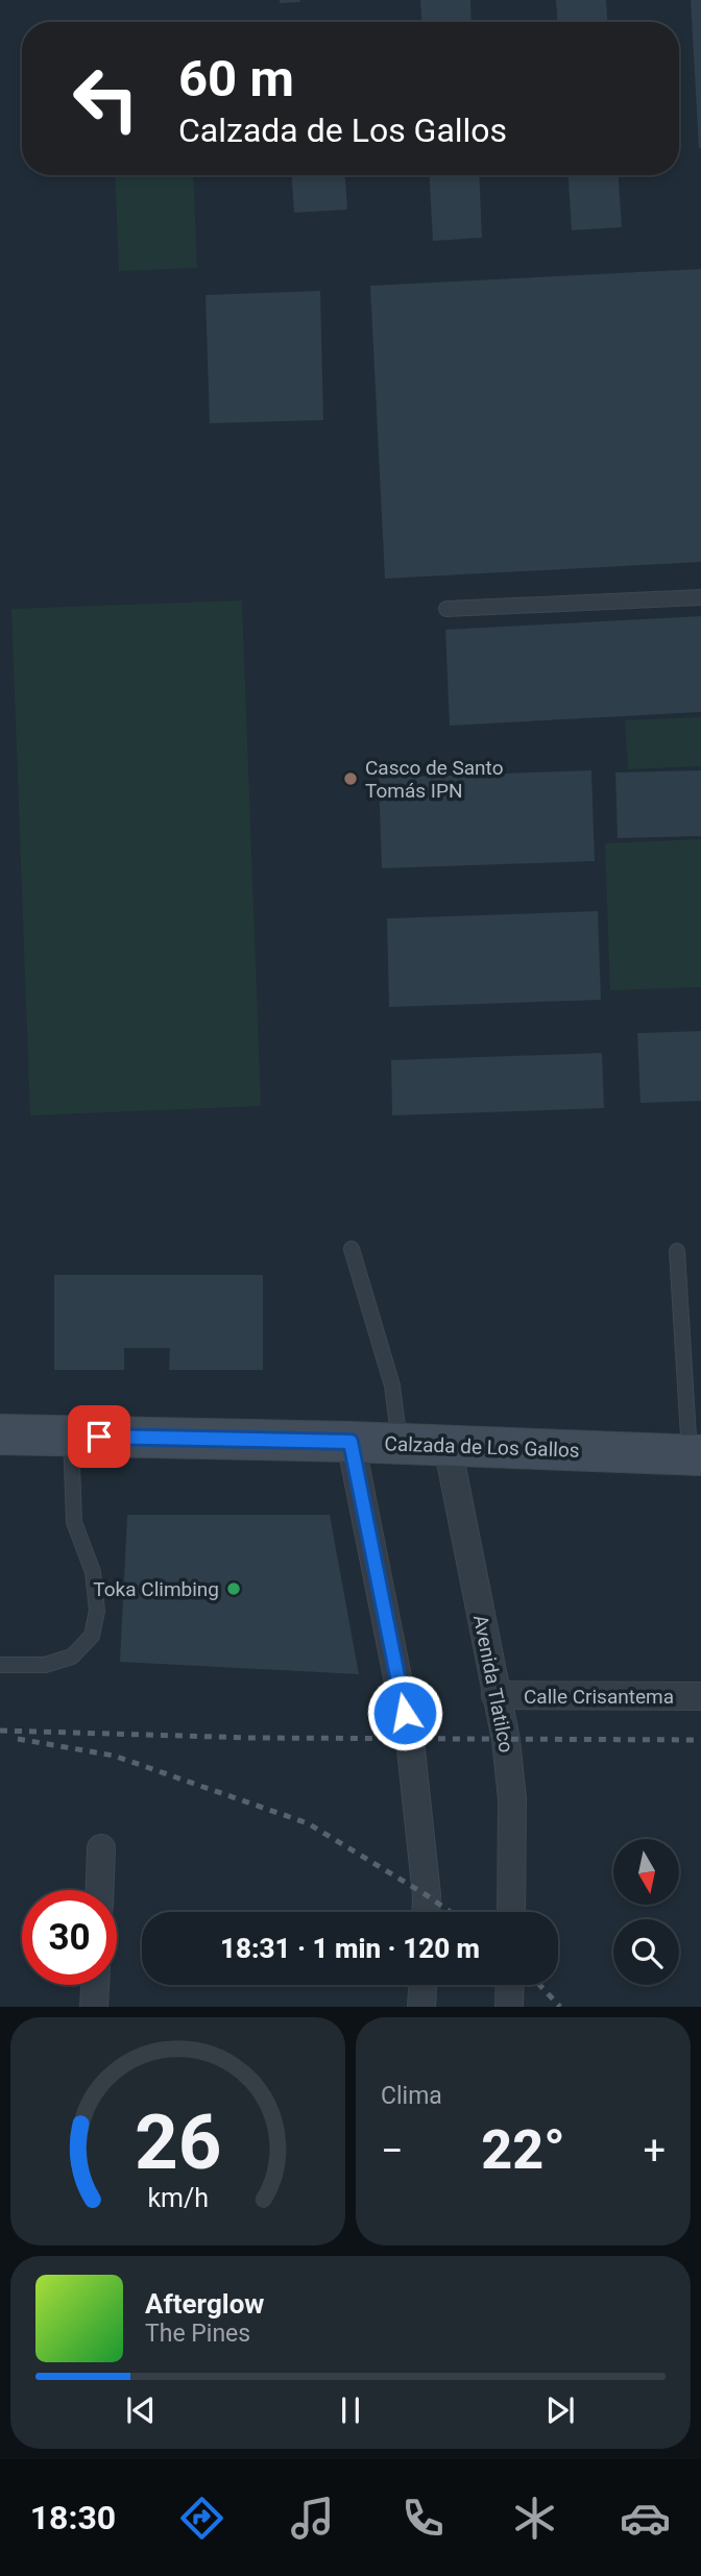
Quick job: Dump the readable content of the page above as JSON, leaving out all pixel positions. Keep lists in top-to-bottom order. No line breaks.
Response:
{"streets":{"main road":["Calzada de Los Gallos"],"street":["Avenida Tlatilco","Calle Crisantema"]},"crossings":[["Calzada de Los Gallos","Avenida Tlatilco"],["Avenida Tlatilco","Calle Crisantema"]],"places":["Casco de Santo Tomás IPN","Toka Climbing"],"north":"bottom","page":{"turn":["60 m","Calzada de Los Gallos"],"limit":"30","trip":"18:31 · 1 min · 120 m","tile":"Clima","heat":["−","22°","+"],"song":["Afterglow","The Pines"],"tabs":"18:30","gauge":["26","km/h"]}}
